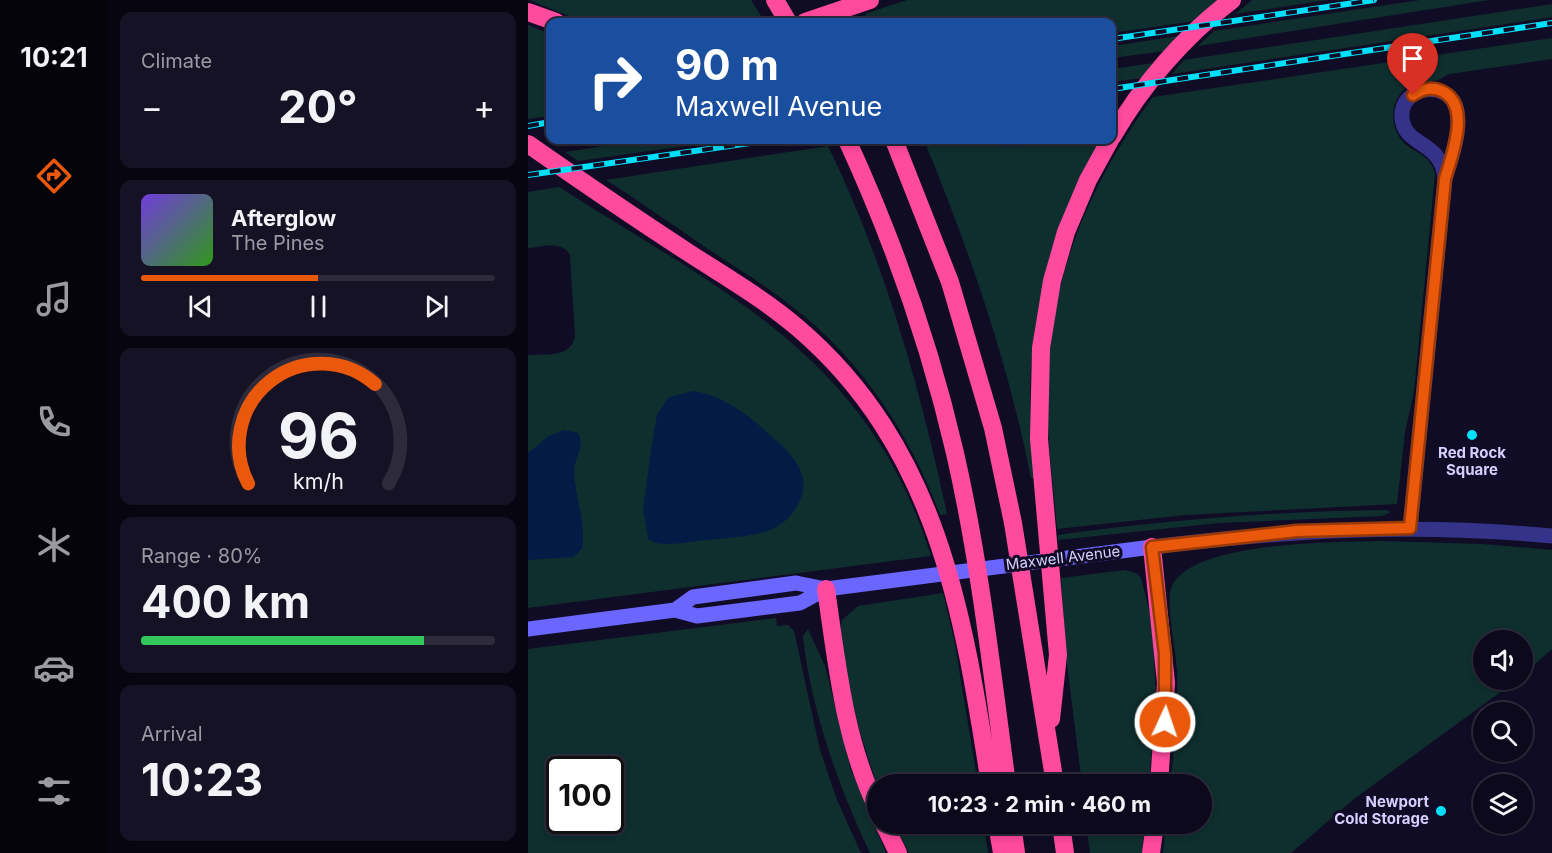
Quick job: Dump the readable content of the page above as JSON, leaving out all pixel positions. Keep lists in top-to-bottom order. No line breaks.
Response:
{"streets":{"main road":["Maxwell Avenue"]},"places":["Red Rock Square","Newport Cold Storage"],"page":{"tabs":"10:21","tile":["Climate",["Range · 80%","400 km"],["Arrival","10:23"]],"turn":["90 m","Maxwell Avenue"],"heat":["−","20°","+"],"song":["Afterglow","The Pines"],"limit":"100","trip":"10:23 · 2 min · 460 m","gauge":["96","km/h"]}}
